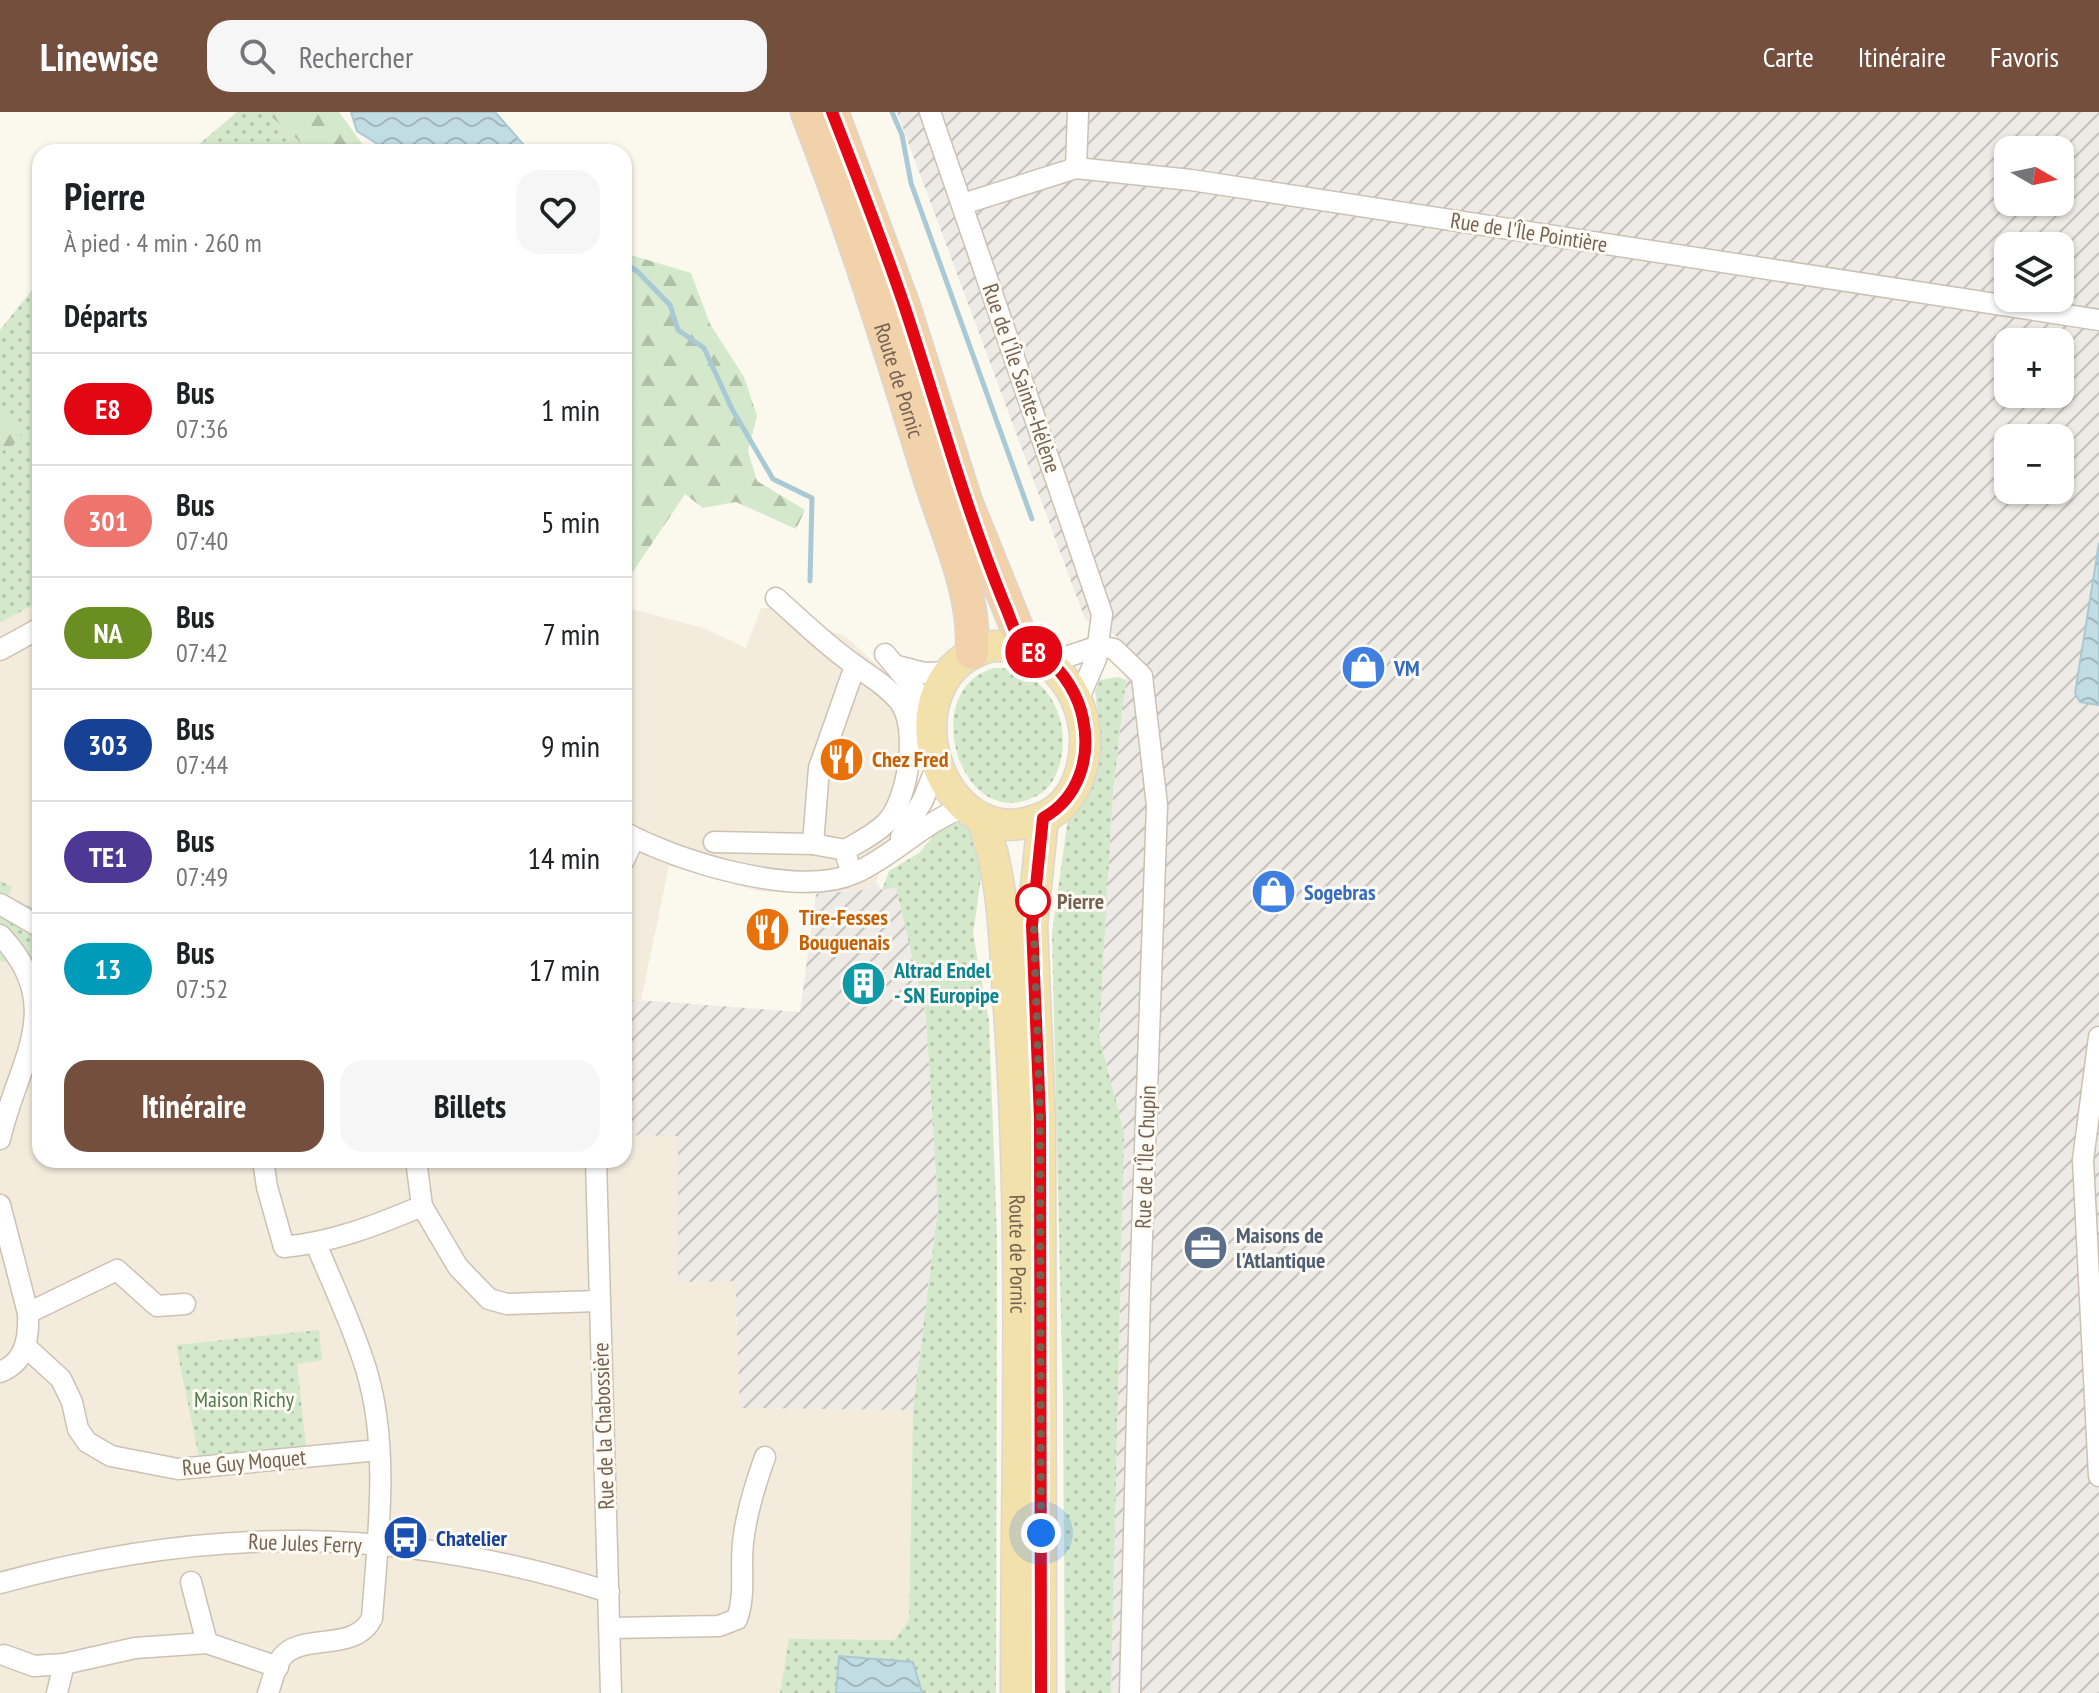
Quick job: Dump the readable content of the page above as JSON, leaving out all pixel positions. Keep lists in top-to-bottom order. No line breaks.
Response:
{"streets":{"highway":["Route de Pornic"],"street":["Rue de l'Île Pointière","Rue de l'Île Sainte-Hélène","Rue de l'Île Chupin","Rue de la Chabossière","Rue Guy Moquet","Rue Jules Ferry"]},"crossings":[["Rue de l'Île Pointière","Rue de l'Île Sainte-Hélène"],["Rue de l'Île Sainte-Hélène","Rue de l'Île Chupin"],["Rue de la Chabossière","Rue Jules Ferry"]],"parks":["Maison Richy"],"places":{"shop":["VM","Sogebras"],"restaurant":["Chez Fred","Tire-Fesses Bouguenais"],"other":["Pierre"],"building":["Altrad Endel - SN Europipe"],"office":["Maisons de l'Atlantique"],"bus stop":["Chatelier"]},"lines":["bus line E8"],"north":"right","page":{"header":"Linewise","search":"Rechercher","nav":["Carte","Itinéraire","Favoris"],"on_map":"E8","map_buttons":["+","−"],"heading":[["Pierre","À pied · 4 min · 260 m"],"Départs"],"list":[{"mark":"E8","name":"Bus","note":"07:36","value":"1 min"},{"mark":"301","name":"Bus","note":"07:40","value":"5 min"},{"mark":"NA","name":"Bus","note":"07:42","value":"7 min"},{"mark":"303","name":"Bus","note":"07:44","value":"9 min"},{"mark":"TE1","name":"Bus","note":"07:49","value":"14 min"},{"mark":"13","name":"Bus","note":"07:52","value":"17 min"}],"buttons":["Itinéraire","Billets"]}}
